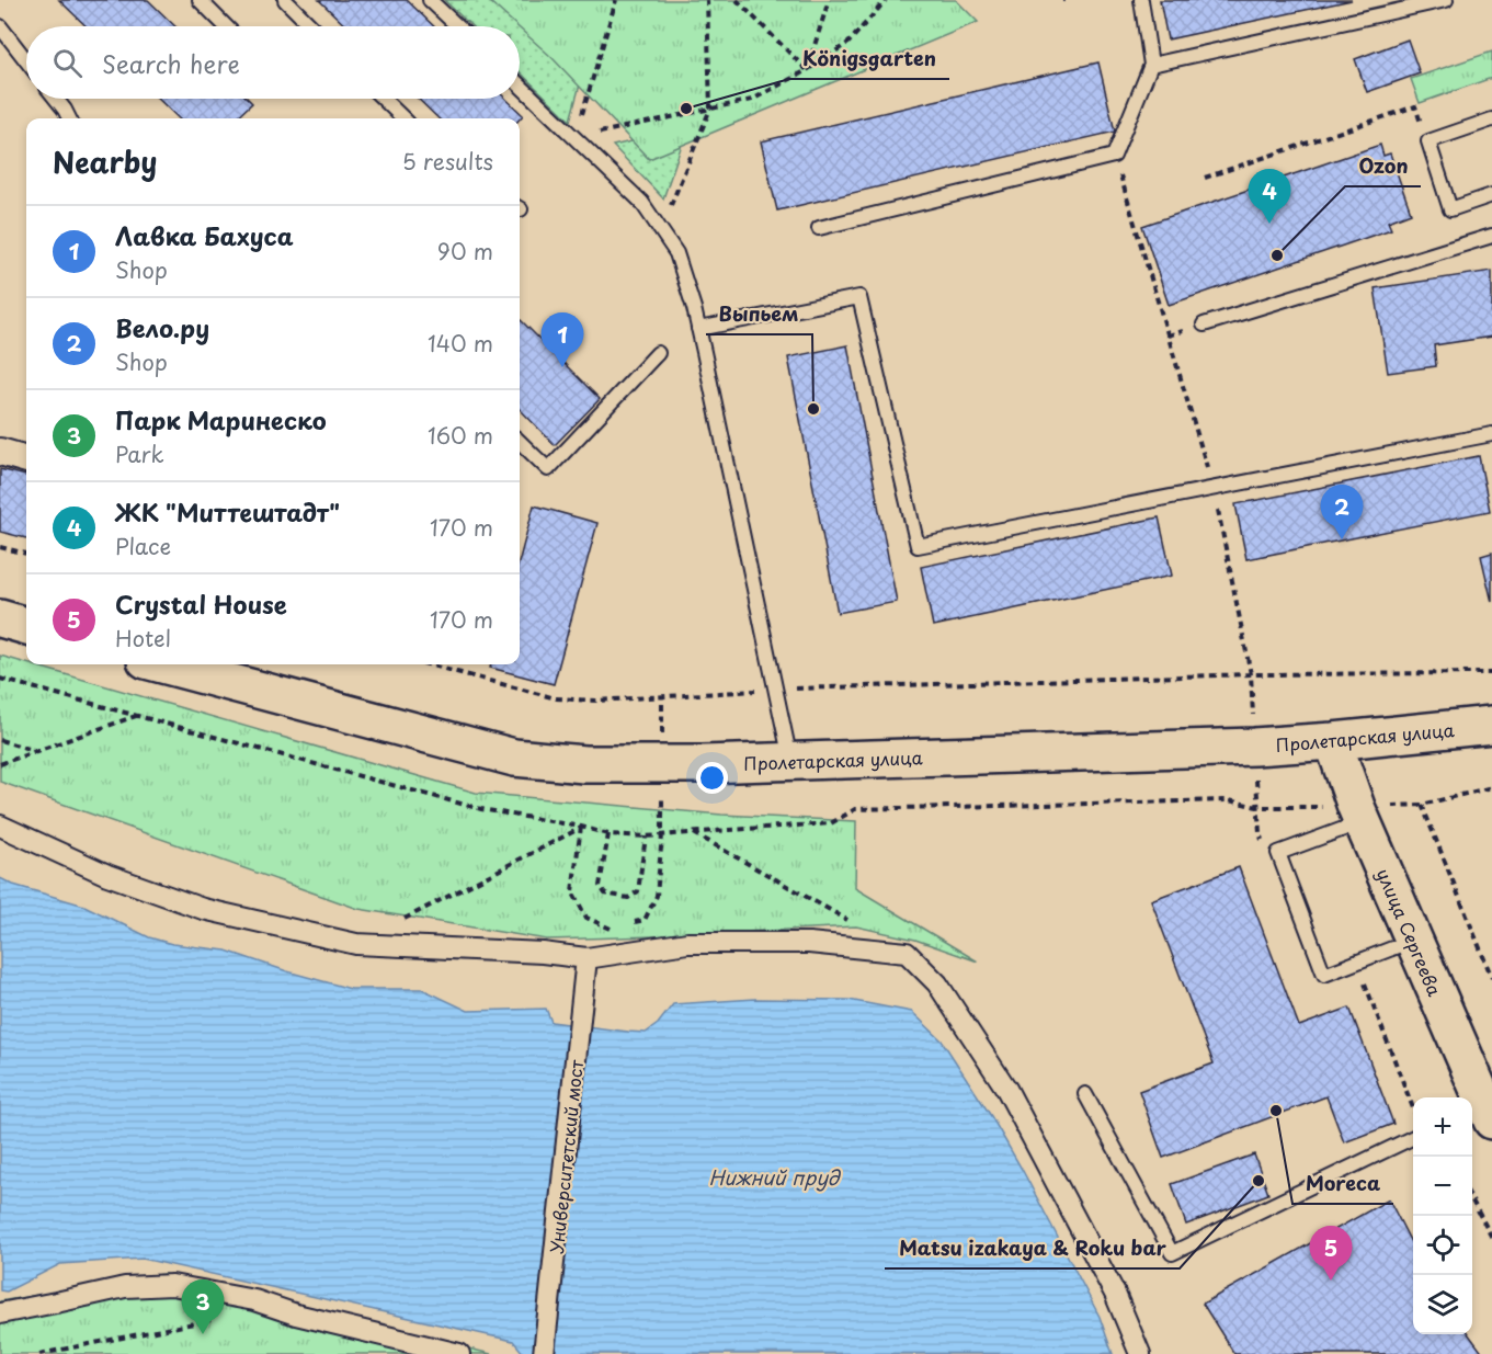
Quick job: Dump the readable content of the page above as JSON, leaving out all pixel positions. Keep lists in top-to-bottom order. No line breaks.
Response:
{"streets":{"main road":["Пролетарская улица","улица Сергеева"],"street":["Университетский мост"]},"crossings":[["Пролетарская улица","улица Сергеева"]],"water":["Нижний пруд"],"places":["Königsgarten","Ozon","Выпьем","Moreca","Matsu izakaya & Roku bar"],"page":{"search":"Search here","heading":["Nearby","5 results"],"pins":["4","1","2","5","3"],"list":[{"mark":"1","name":"Лавка Бахуса","note":"Shop","value":"90 m"},{"mark":"2","name":"Вело.ру","note":"Shop","value":"140 m"},{"mark":"3","name":"Парк Маринеско","note":"Park","value":"160 m"},{"mark":"4","name":"ЖК \"Миттештадт\"","note":"Place","value":"170 m"},{"mark":"5","name":"Crystal House","note":"Hotel","value":"170 m"}],"map_buttons":["+","−"]}}
